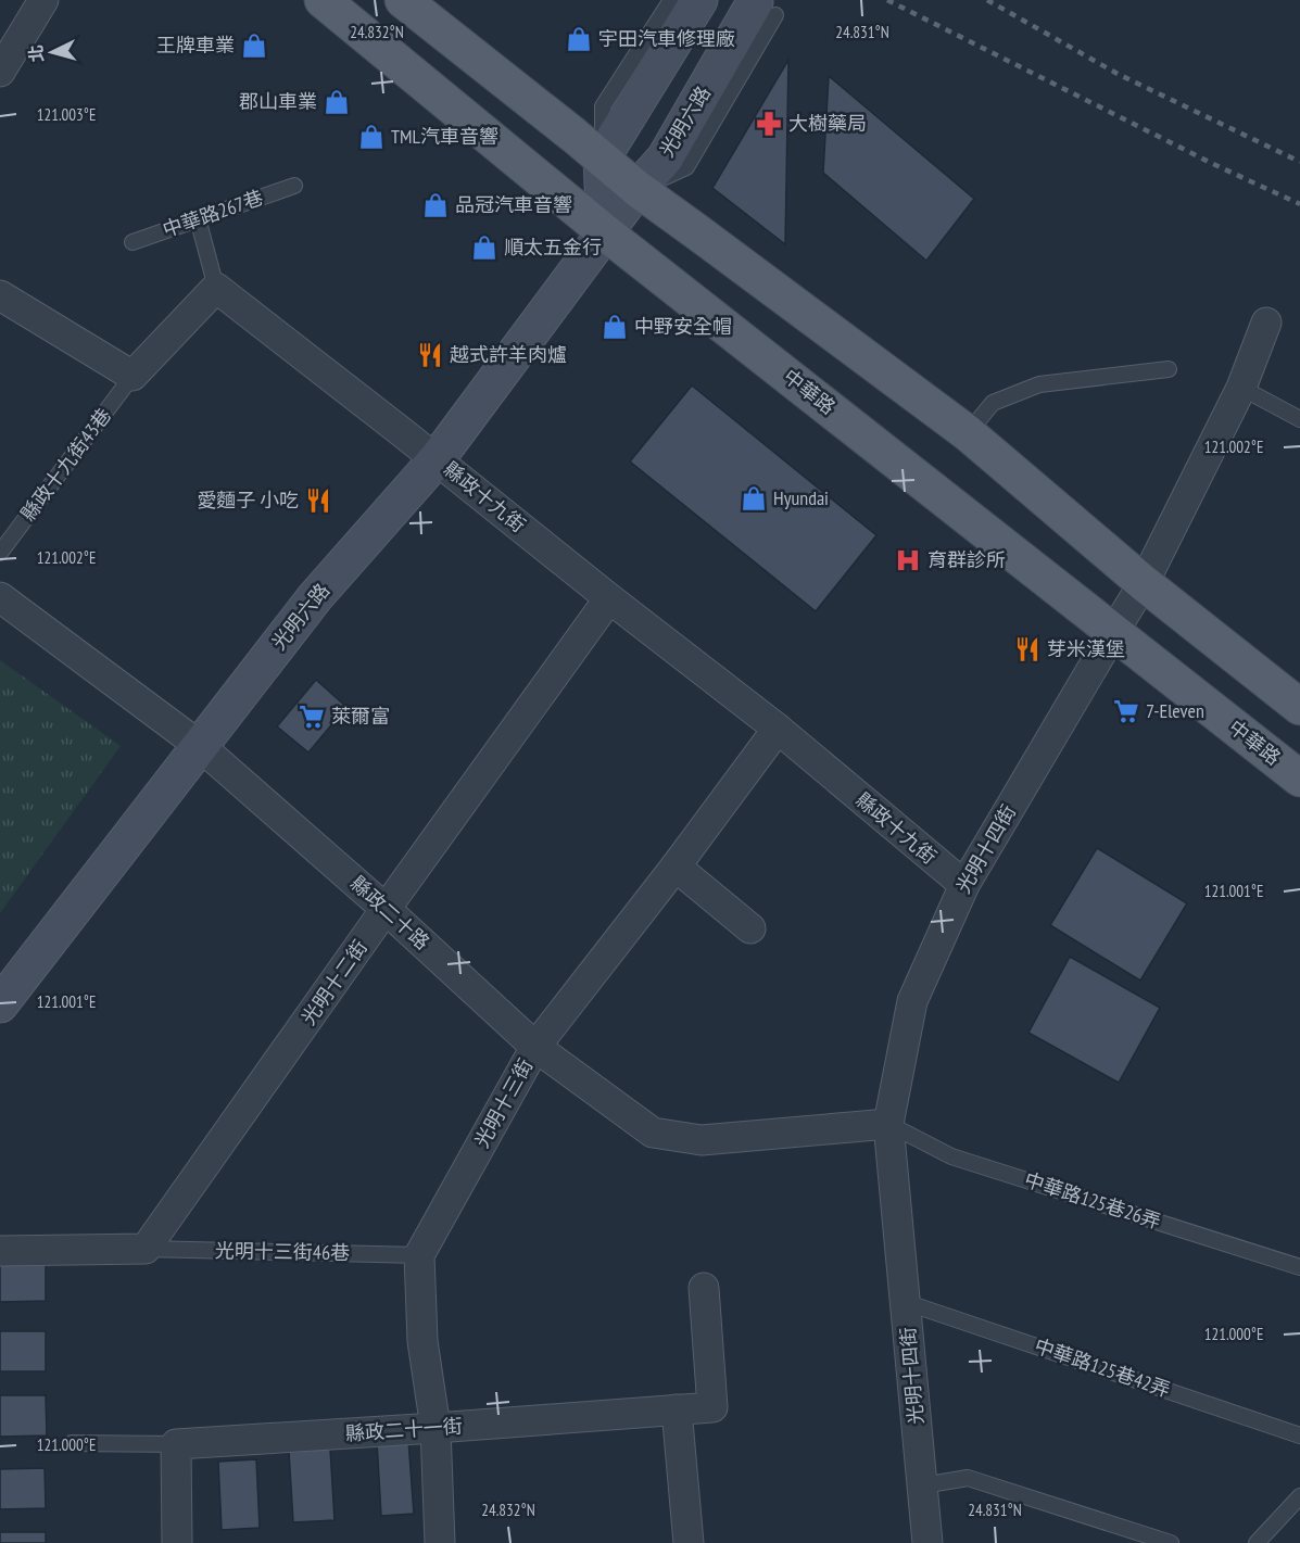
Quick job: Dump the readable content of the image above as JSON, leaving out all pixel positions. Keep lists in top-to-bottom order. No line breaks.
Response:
{"streets":{"main road":["中華路"],"street":["光明六路","縣政十九街","光明十四街","縣政二十路","光明十二街","光明十三街","縣政二十一街"],"lane":["中華路267巷","縣政十九街43巷","中華路125巷26弄","光明十三街46巷","中華路125巷42弄"]},"crossings":[["光明六路","中華路"],["光明六路","縣政十九街"],["光明六路","縣政二十路"],["中華路","光明十四街"],["縣政十九街","光明十四街"],["縣政十九街","光明十二街"],["縣政十九街","光明十三街"],["光明十四街","縣政二十路"],["光明十四街","中華路125巷26弄"],["光明十四街","中華路125巷42弄"],["縣政二十路","光明十二街"],["縣政二十路","光明十三街"],["縣政二十路","中華路125巷26弄"],["光明十二街","光明十三街46巷"],["光明十三街","光明十三街46巷"]],"places":{"shop":["宇田汽車修理廠","王牌車業","郡山車業","TML汽車音響","品冠汽車音響","順太五金行","中野安全帽","Hyundai"],"pharmacy":["大樹藥局"],"restaurant":["越式許羊肉爐","愛麵子 小吃","芽米漢堡"],"hospital":["育群診所"],"supermarket":["7-Eleven","萊爾富"]},"north":"left","coordinates":["24.832°N","24.831°N","121.003°E","121.002°E","121.001°E","121.000°E"]}
